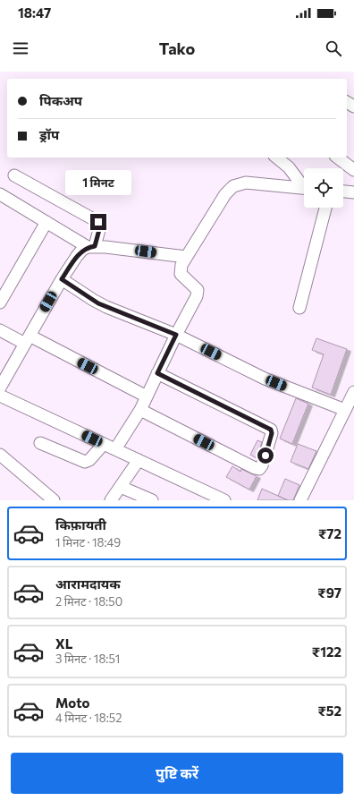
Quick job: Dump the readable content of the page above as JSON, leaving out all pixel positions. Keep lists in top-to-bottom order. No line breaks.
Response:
{"page":{"status":"18:47","header":"Tako","banner":["पिकअप","ड्रॉप"],"bubble":"1 मिनट","list":[{"name":"किफ़ायती","note":"1 मिनट · 18:49","value":"₹72"},{"name":"आरामदायक","note":"2 मिनट · 18:50","value":"₹97"},{"name":"XL","note":"3 मिनट · 18:51","value":"₹122"},{"name":"Moto","note":"4 मिनट · 18:52","value":"₹52"}],"buttons":"पुष्टि करें"}}
